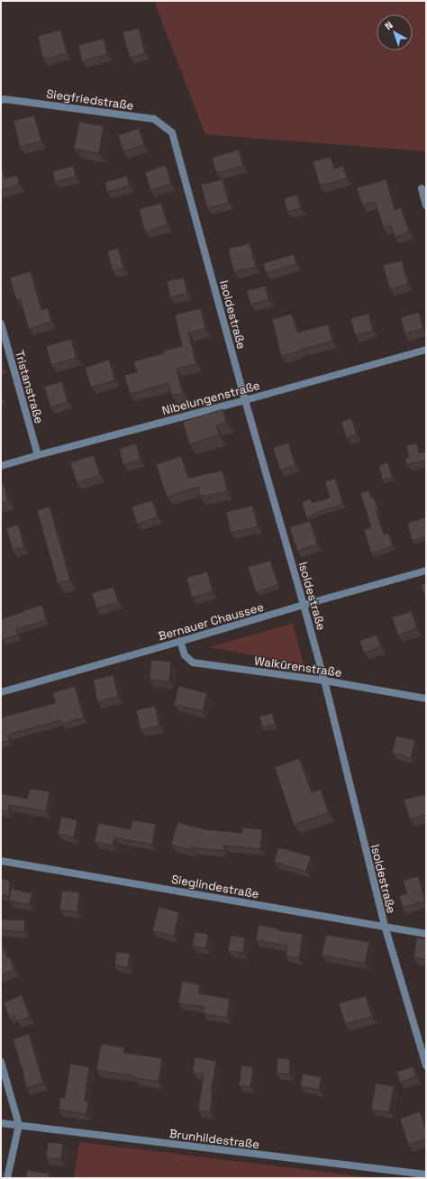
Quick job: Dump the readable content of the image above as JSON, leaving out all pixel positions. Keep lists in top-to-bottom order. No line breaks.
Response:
{"streets":{"street":["Siegfriedstraße","Isoldestraße","Tristanstraße","Nibelungenstraße","Bernauer Chaussee","Walkürenstraße","Sieglindestraße","Brunhildestraße"]},"crossings":[["Siegfriedstraße","Isoldestraße"],["Isoldestraße","Nibelungenstraße"],["Isoldestraße","Bernauer Chaussee"],["Isoldestraße","Walkürenstraße"],["Isoldestraße","Sieglindestraße"],["Tristanstraße","Nibelungenstraße"],["Bernauer Chaussee","Walkürenstraße"]],"north":"top left"}
